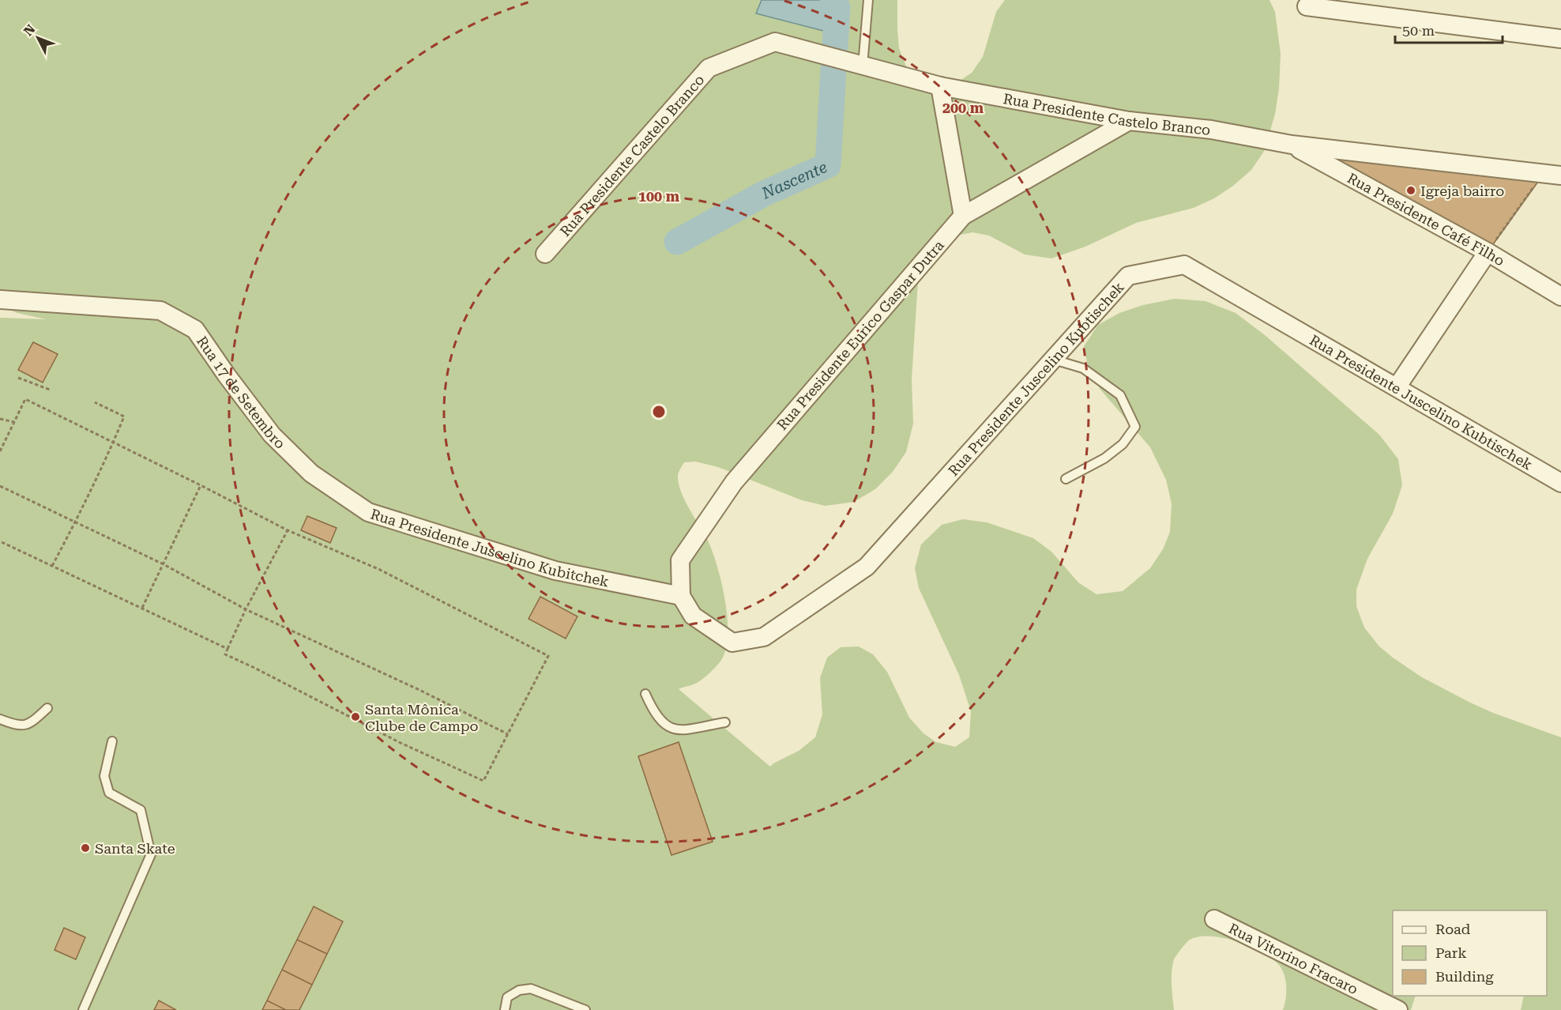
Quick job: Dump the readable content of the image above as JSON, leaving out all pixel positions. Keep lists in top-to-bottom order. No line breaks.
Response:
{"streets":{"street":["Rua Presidente Castelo Branco","Rua Presidente Café Filho","Rua Presidente Eurico Gaspar Dutra","Rua Presidente Juscelino Kubtischek","Rua 17 de Setembro","Rua Presidente Juscelino Kubitchek","Rua Vitorino Fracaro"]},"crossings":[["Rua Presidente Castelo Branco","Rua Presidente Café Filho"],["Rua Presidente Castelo Branco","Rua Presidente Eurico Gaspar Dutra"],["Rua Presidente Eurico Gaspar Dutra","Rua Presidente Juscelino Kubtischek"],["Rua Presidente Eurico Gaspar Dutra","Rua Presidente Juscelino Kubitchek"],["Rua Presidente Juscelino Kubtischek","Rua Presidente Juscelino Kubitchek"],["Rua 17 de Setembro","Rua Presidente Juscelino Kubitchek"]],"water":["Nascente"],"places":["Igreja bairro","Santa Mônica Clube de Campo","Santa Skate"],"legend":["Road","Park","Building"],"scale_bar":"50 m","north":"top left","rings":["200 m","100 m"]}
